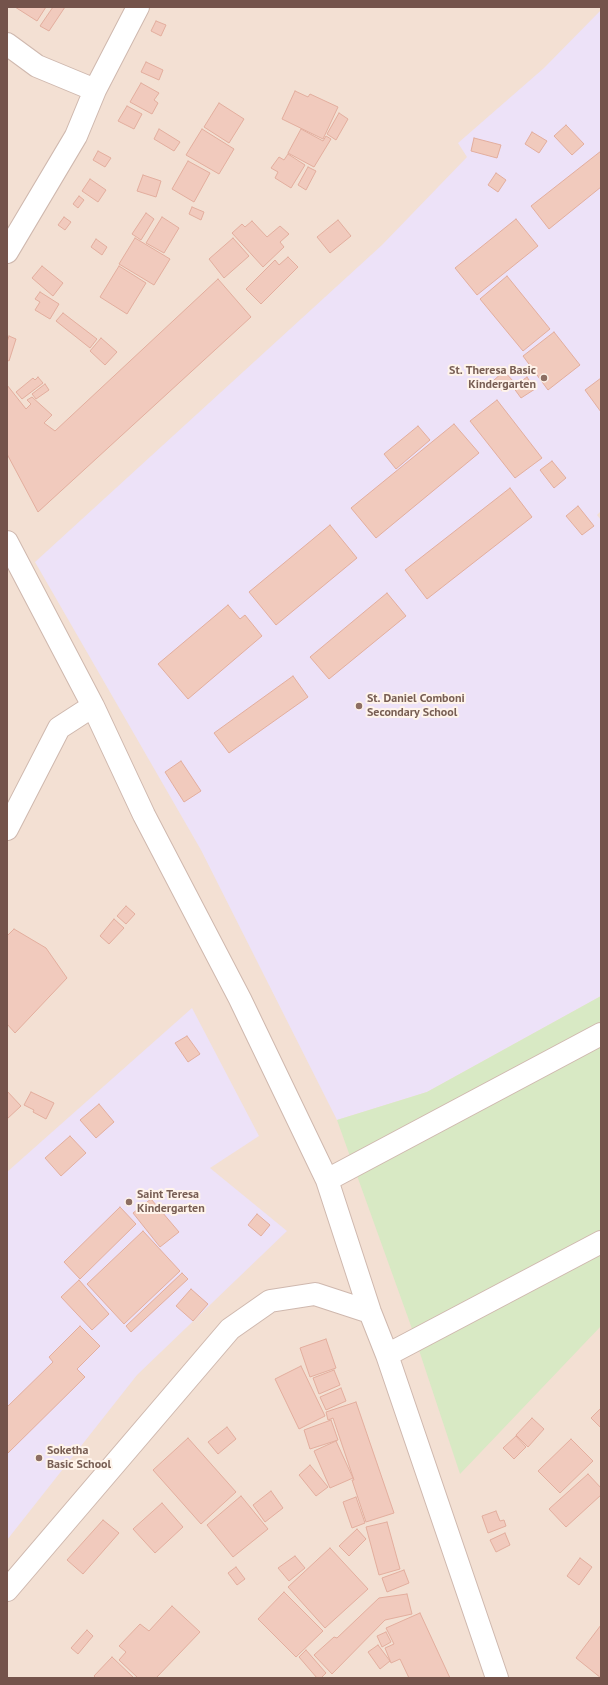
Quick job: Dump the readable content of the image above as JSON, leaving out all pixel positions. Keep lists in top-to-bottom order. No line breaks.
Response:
{"places":["St. Theresa Basic Kindergarten","St. Daniel Comboni Secondary School","Saint Teresa Kindergarten","Soketha Basic School"]}
